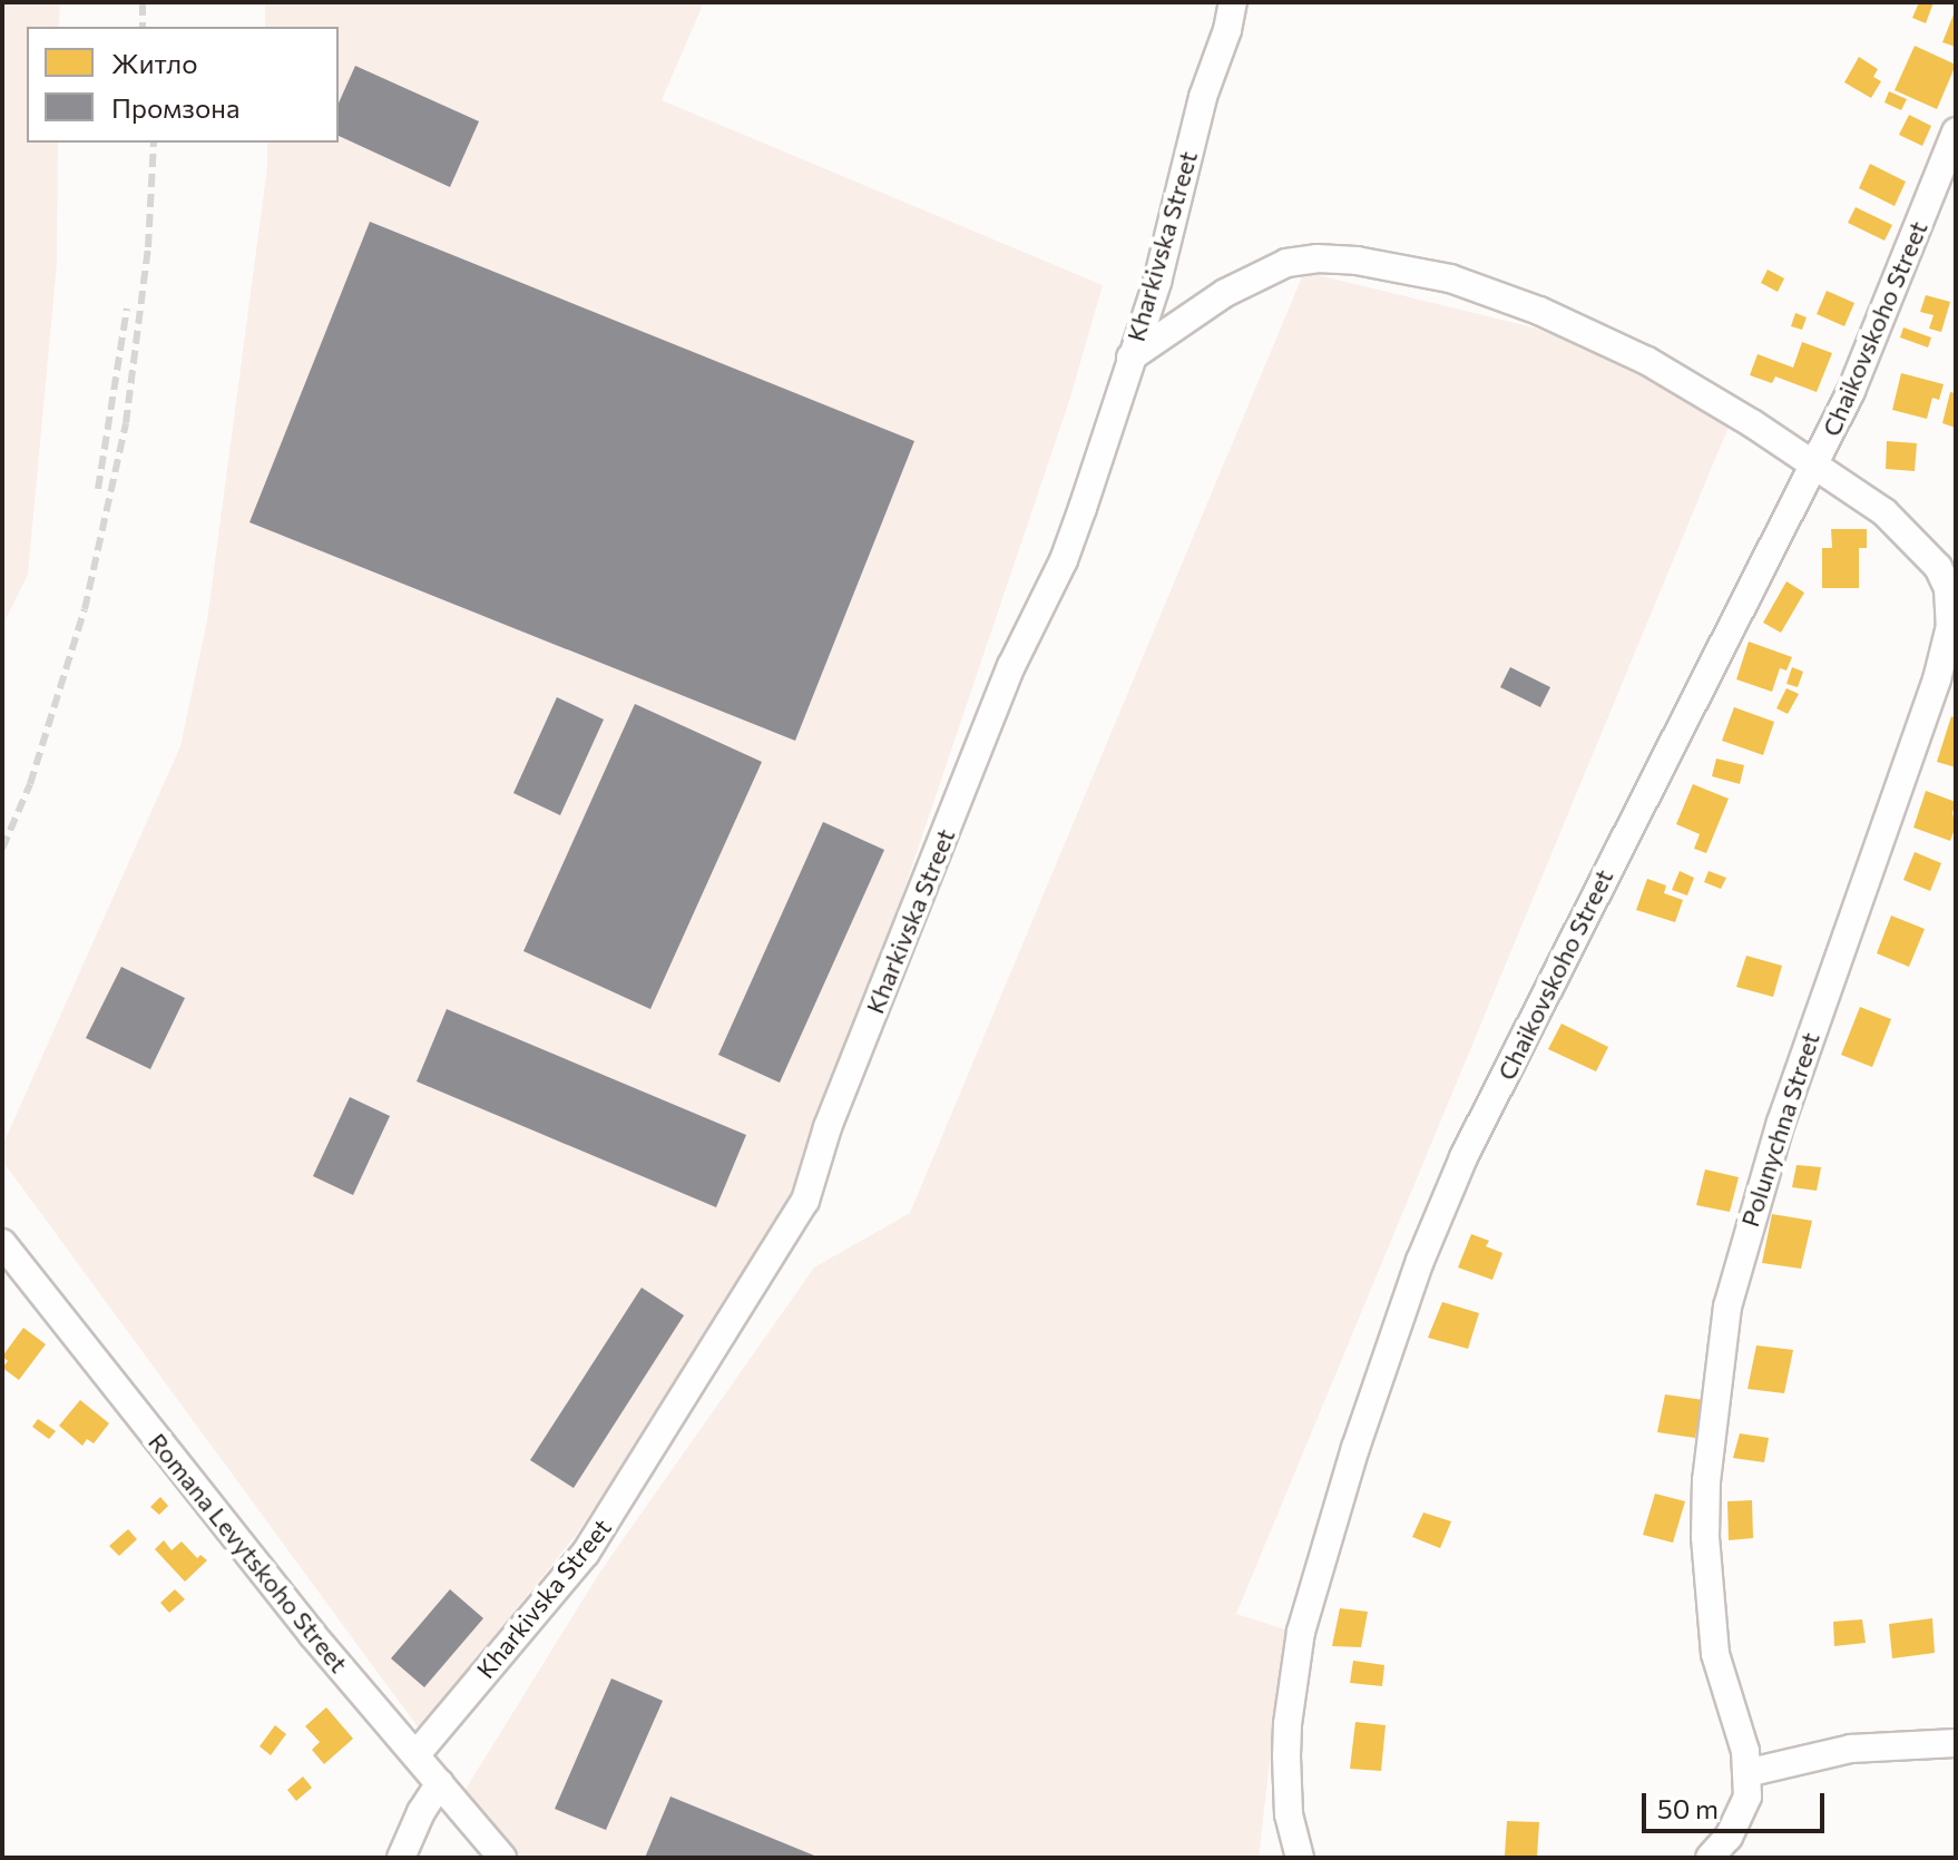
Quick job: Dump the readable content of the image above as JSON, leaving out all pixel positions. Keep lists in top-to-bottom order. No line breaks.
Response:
{"streets":{"street":["Kharkivska Street","Chaikovskoho Street","Polunychna Street","Romana Levytskoho Street"]},"crossings":[["Kharkivska Street","Polunychna Street"],["Kharkivska Street","Romana Levytskoho Street"],["Chaikovskoho Street","Polunychna Street"]],"legend":["Житло","Промзона"],"scale_bar":"50 m"}
